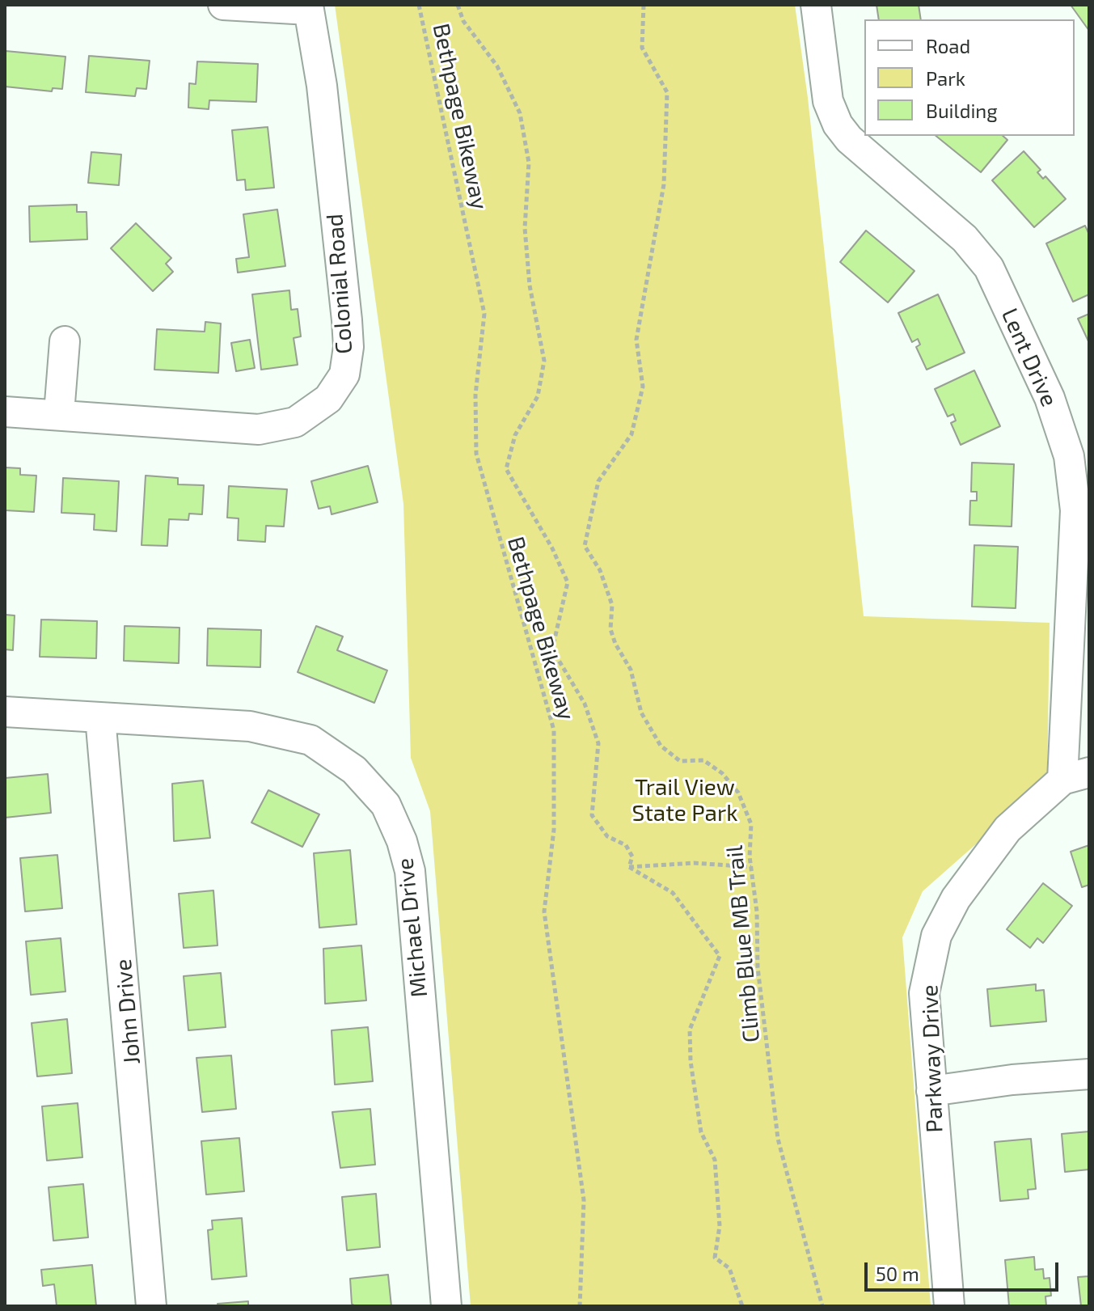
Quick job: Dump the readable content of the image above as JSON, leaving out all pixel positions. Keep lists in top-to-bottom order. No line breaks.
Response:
{"streets":{"street":["Colonial Road","Lent Drive","Michael Drive","John Drive","Parkway Drive"],"path":["Bethpage Bikeway","Climb Blue MB Trail"]},"crossings":[["Lent Drive","Parkway Drive"],["Michael Drive","John Drive"]],"parks":["Trail View State Park"],"legend":["Road","Park","Building"],"scale_bar":"50 m"}
